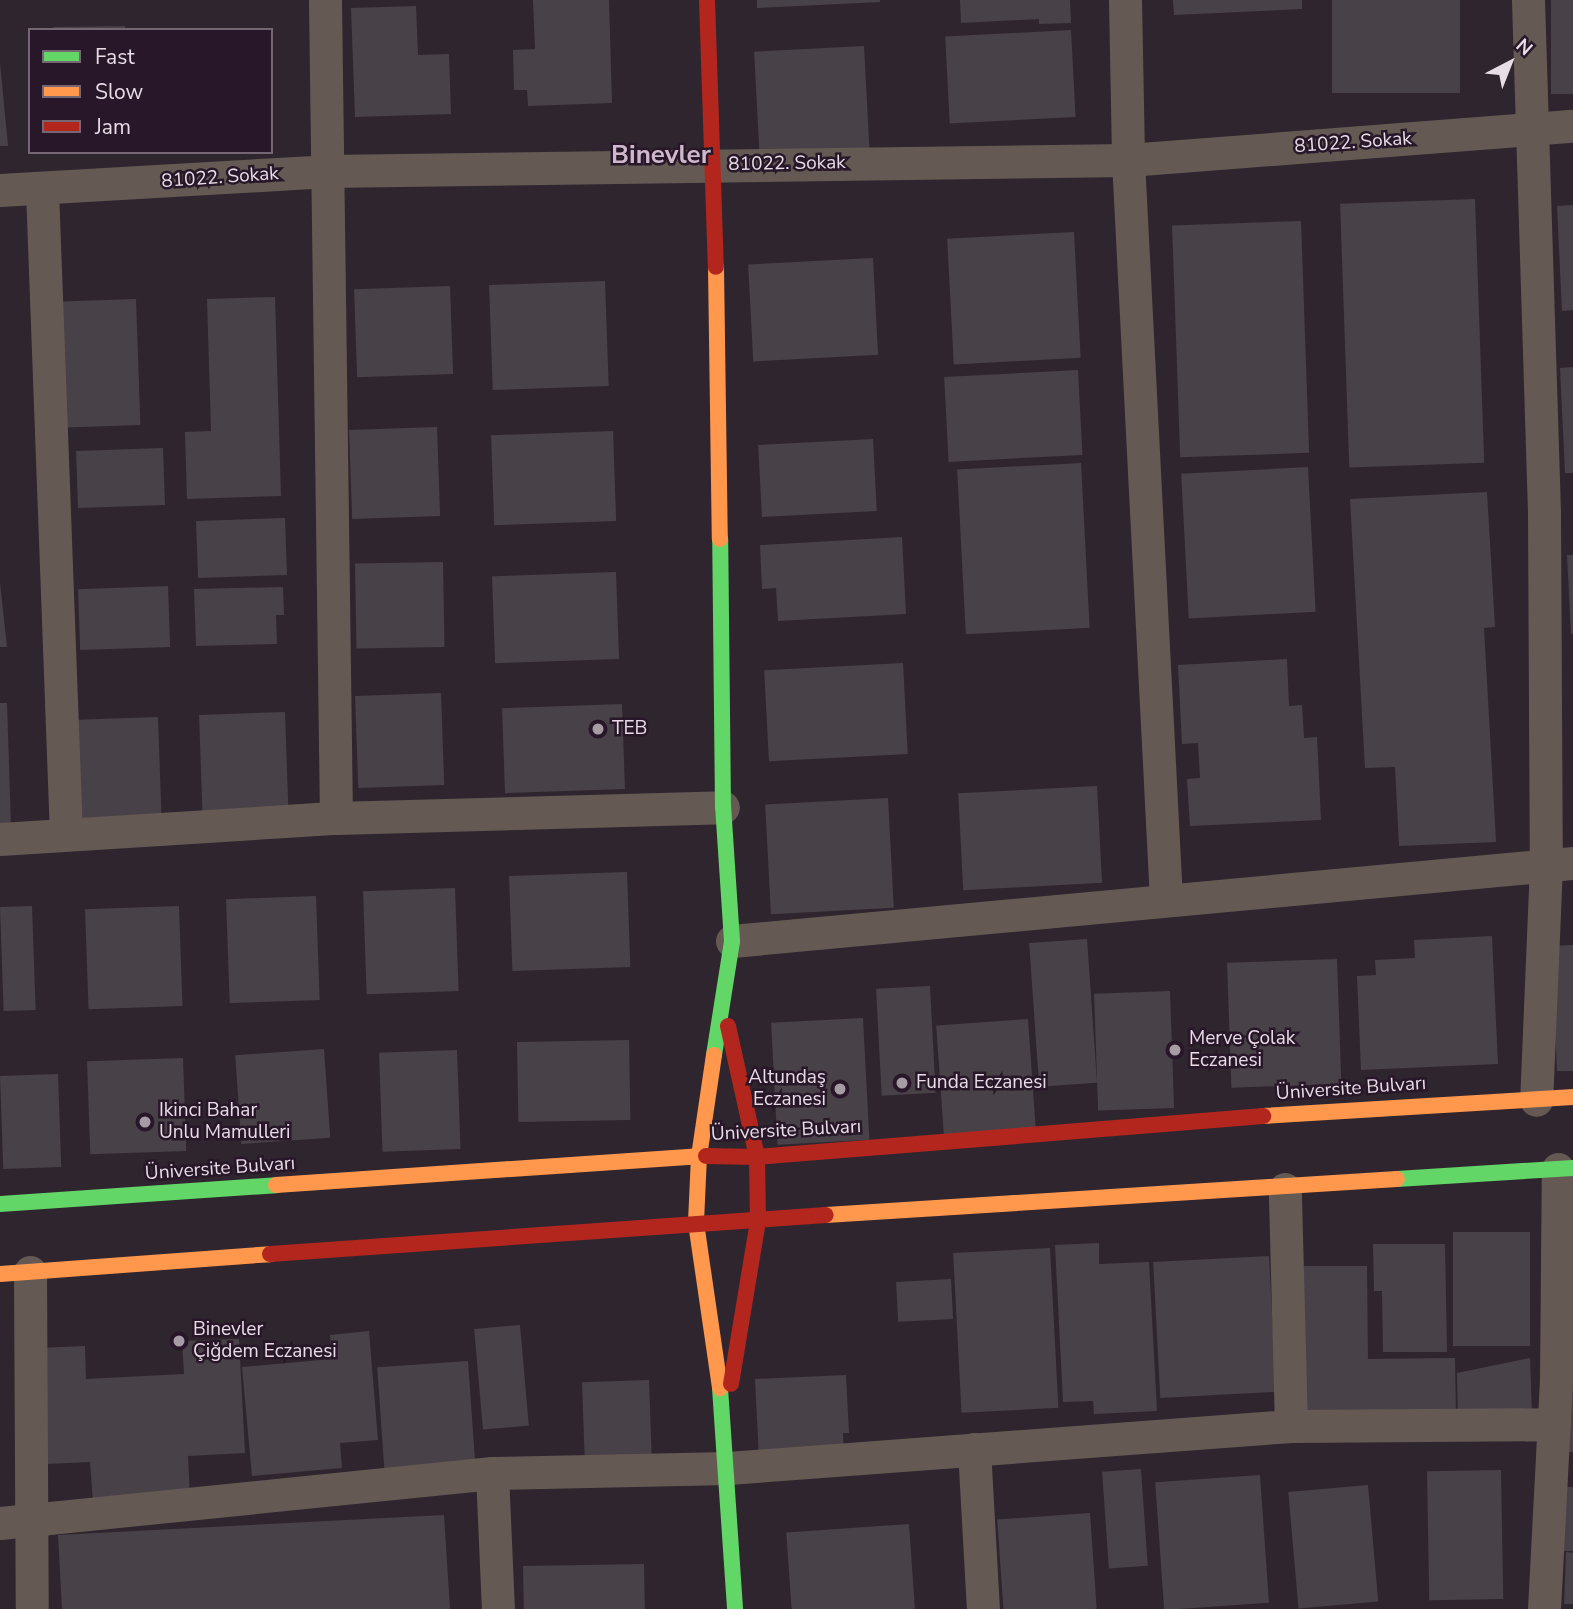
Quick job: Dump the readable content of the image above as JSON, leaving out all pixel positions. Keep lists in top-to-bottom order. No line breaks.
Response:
{"streets":{"main road":["Üniversite Bulvarı"],"street":["81022. Sokak"]},"districts":["Binevler"],"places":["TEB","Merve Çolak Eczanesi","Funda Eczanesi","Altundaş Eczanesi","Ikinci Bahar Unlu Mamulleri","Binevler Çiğdem Eczanesi"],"legend":["Fast","Slow","Jam"],"north":"top right"}
